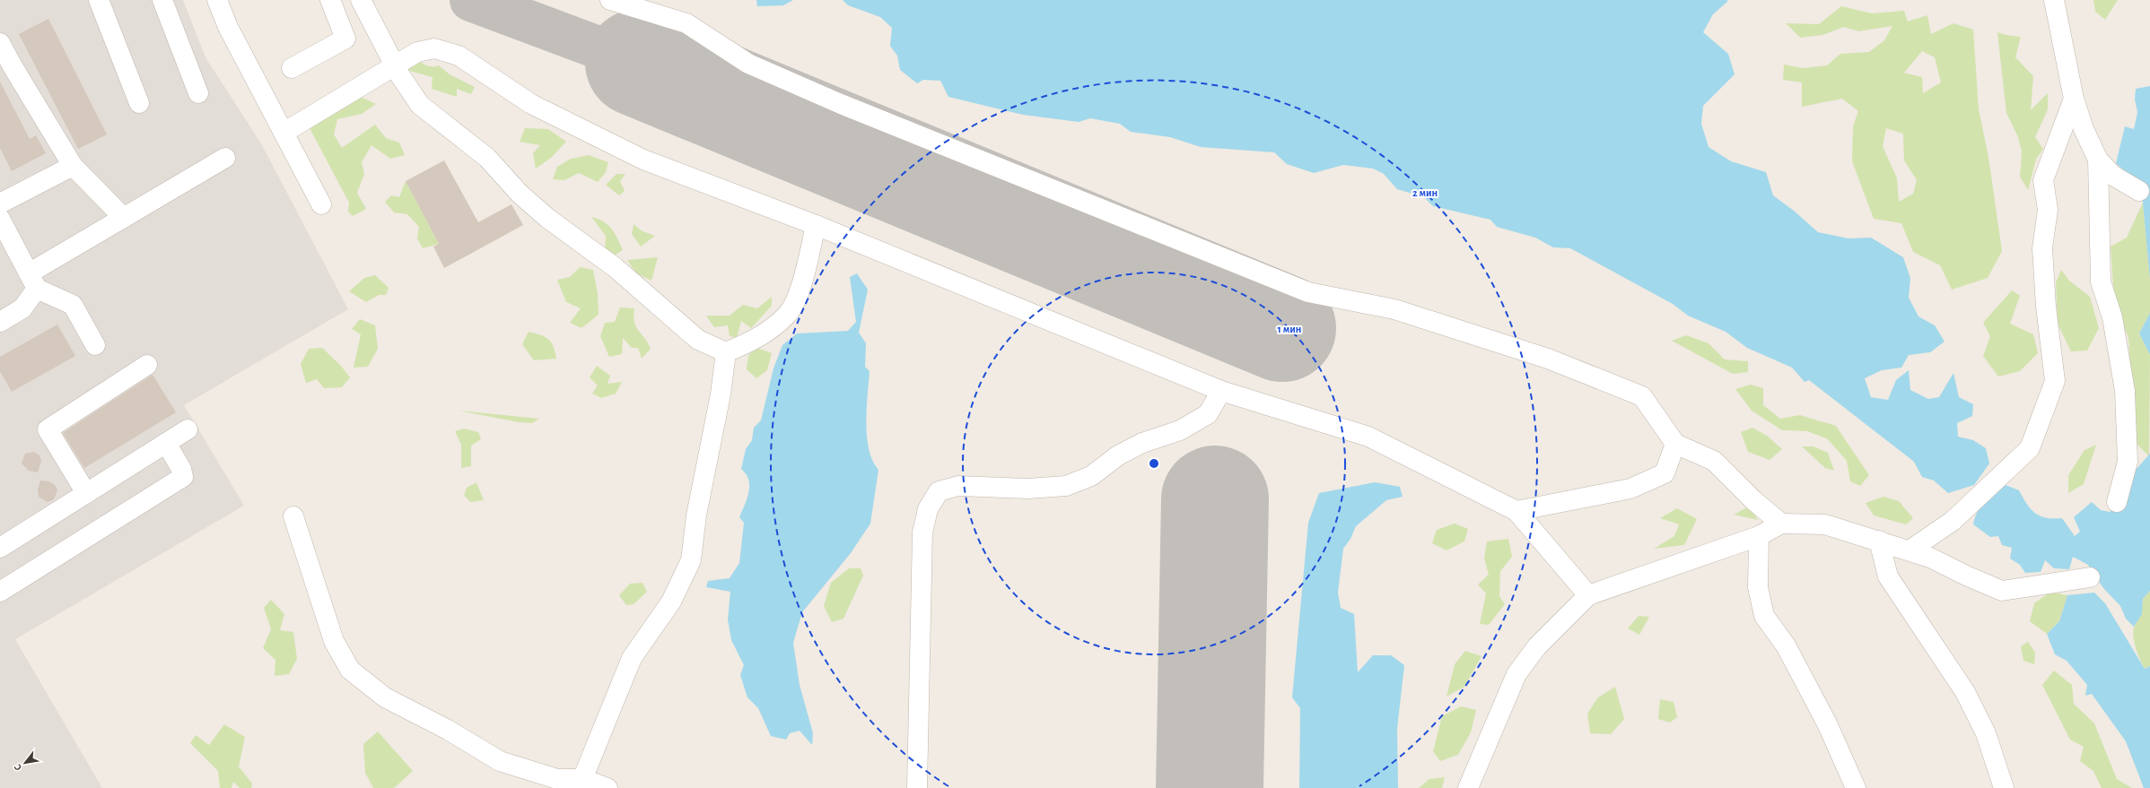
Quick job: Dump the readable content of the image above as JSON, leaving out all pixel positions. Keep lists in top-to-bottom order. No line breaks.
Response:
{"north":"bottom left","rings":["2 мин","1 мин"]}
